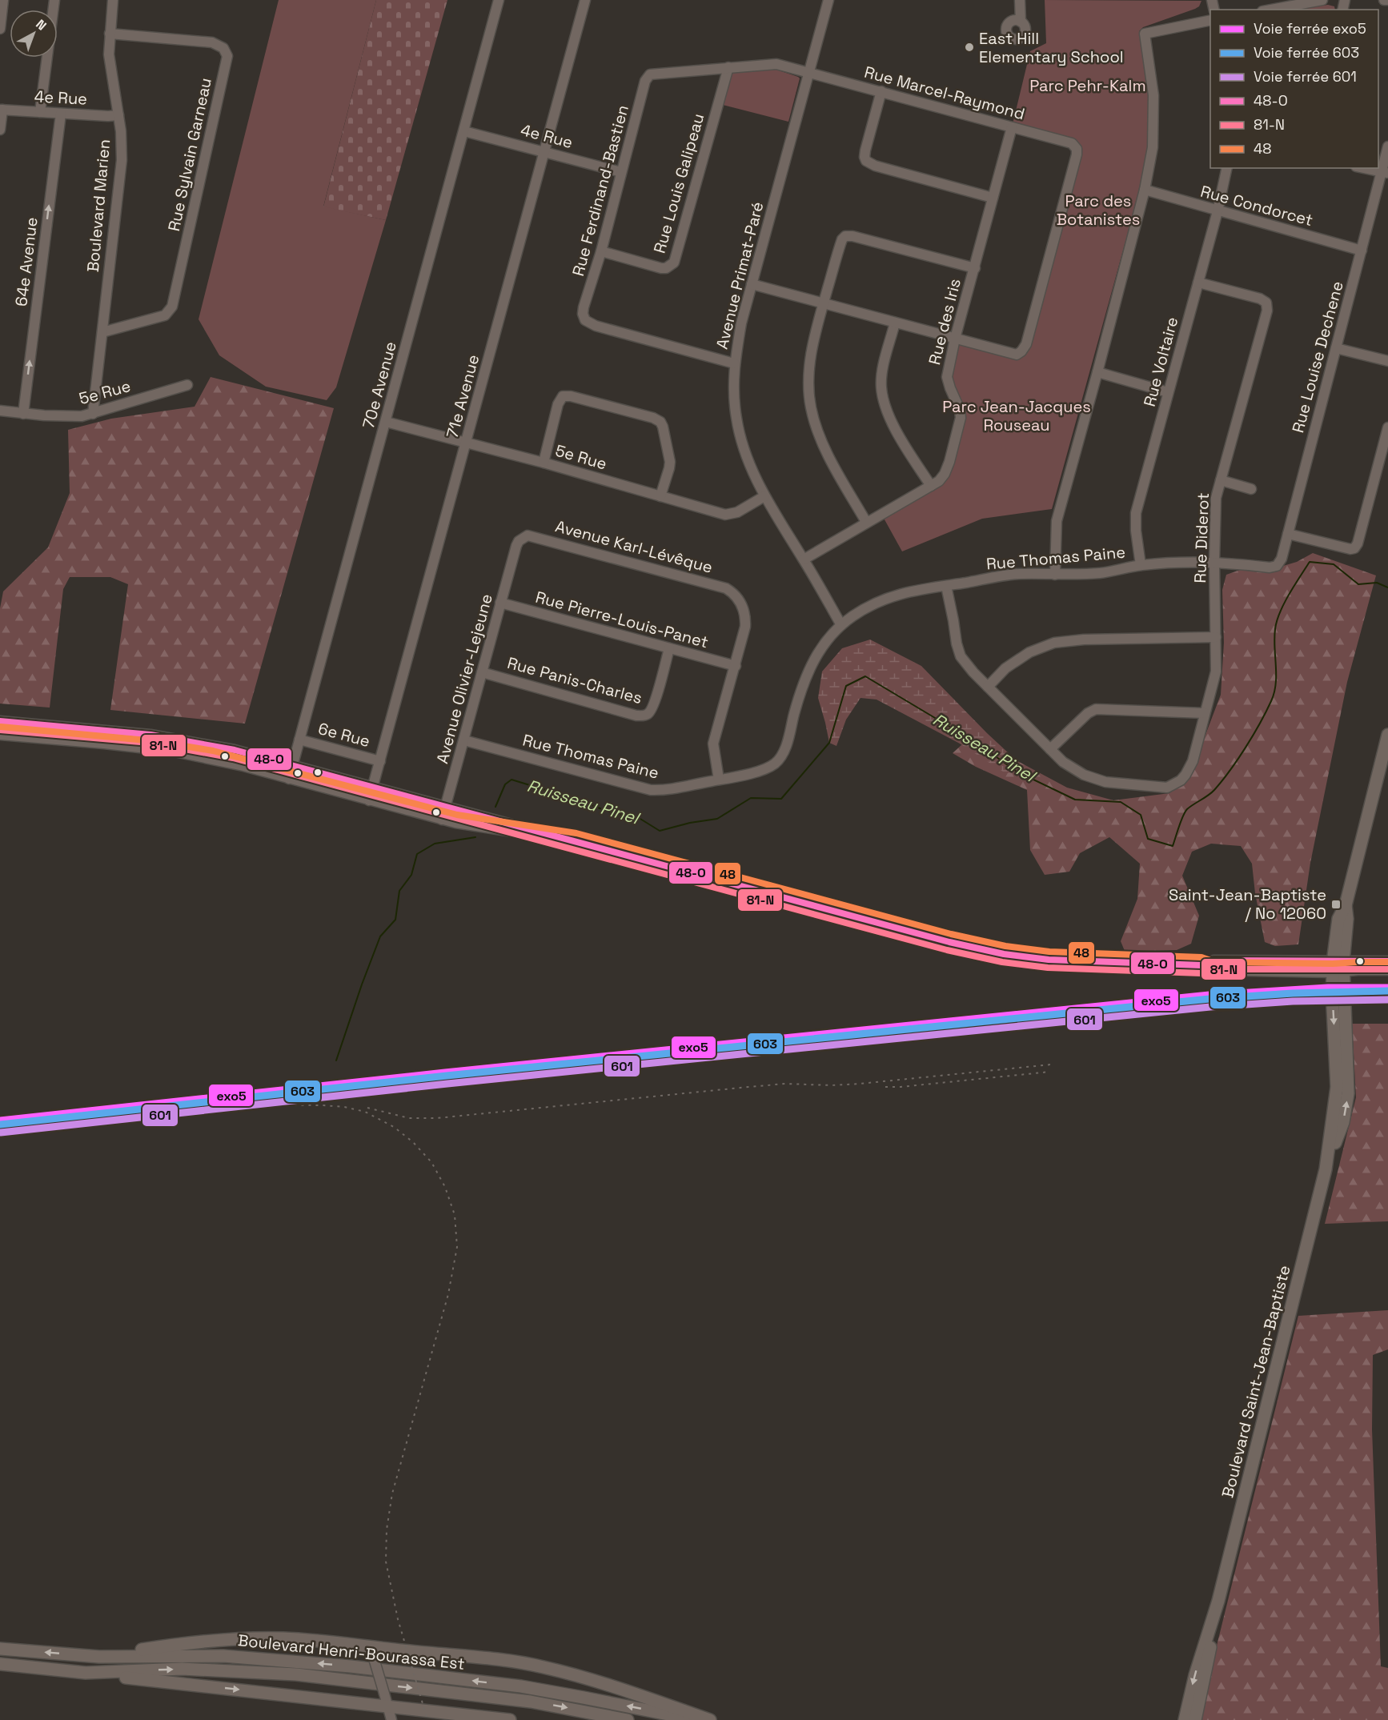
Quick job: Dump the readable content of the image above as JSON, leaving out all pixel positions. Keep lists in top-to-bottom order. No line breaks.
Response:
{"streets":{"main road":["Boulevard Saint-Jean-Baptiste","Boulevard Henri-Bourassa Est"],"street":["Rue Marcel-Raymond","4e Rue","Rue Sylvain Garneau","Rue Louis Galipeau","Rue Ferdinand-Bastien","Boulevard Marien","Rue Condorcet","64e Avenue","Avenue Primat-Paré","Rue des Iris","Rue Louise Dechene","Rue Voltaire","70e Avenue","5e Rue","71e Avenue","Rue Diderot","Avenue Karl-Lévêque","Rue Thomas Paine","Rue Pierre-Louis-Panet","Avenue Olivier-Lejeune","Rue Panis-Charles","6e Rue"]},"crossings":[["Rue Marcel-Raymond","Rue Ferdinand-Bastien"],["Rue Marcel-Raymond","Avenue Primat-Paré"],["Rue Marcel-Raymond","Rue des Iris"],["4e Rue","Rue Ferdinand-Bastien"],["4e Rue","Boulevard Marien"],["4e Rue","64e Avenue"],["4e Rue","70e Avenue"],["4e Rue","71e Avenue"],["Rue Sylvain Garneau","Boulevard Marien"],["Rue Louis Galipeau","Rue Ferdinand-Bastien"],["Rue Ferdinand-Bastien","Avenue Primat-Paré"],["Boulevard Marien","5e Rue"],["Rue Condorcet","Rue Louise Dechene"],["Rue Condorcet","Rue Voltaire"],["64e Avenue","5e Rue"],["Avenue Primat-Paré","Rue des Iris"],["Avenue Primat-Paré","5e Rue"],["Avenue Primat-Paré","Rue Thomas Paine"],["Rue Louise Dechene","Rue Thomas Paine"],["Rue Voltaire","Rue Diderot"],["Rue Voltaire","Rue Thomas Paine"],["70e Avenue","5e Rue"],["70e Avenue","6e Rue"],["5e Rue","71e Avenue"],["71e Avenue","6e Rue"],["Rue Diderot","Rue Thomas Paine"],["Avenue Karl-Lévêque","Rue Pierre-Louis-Panet"],["Avenue Karl-Lévêque","Avenue Olivier-Lejeune"],["Rue Thomas Paine","Avenue Olivier-Lejeune"],["Rue Pierre-Louis-Panet","Avenue Olivier-Lejeune"],["Rue Pierre-Louis-Panet","Rue Panis-Charles"],["Avenue Olivier-Lejeune","Rue Panis-Charles"]],"one_way":["64e Avenue"],"water":["Ruisseau Pinel"],"parks":["Parc Pehr-Kalm","Parc des Botanistes","Parc Jean-Jacques Rouseau"],"places":{"other":["East Hill Elementary School"],"transit":["Saint-Jean-Baptiste / No 12060"]},"lines":["transit line 48-O","transit line 48","transit line 81-N","rail line exo5","rail line 603","rail line 601"],"legend":["Voie ferrée exo5","Voie ferrée 603","Voie ferrée 601","48-O","81-N","48"],"north":"top right"}
